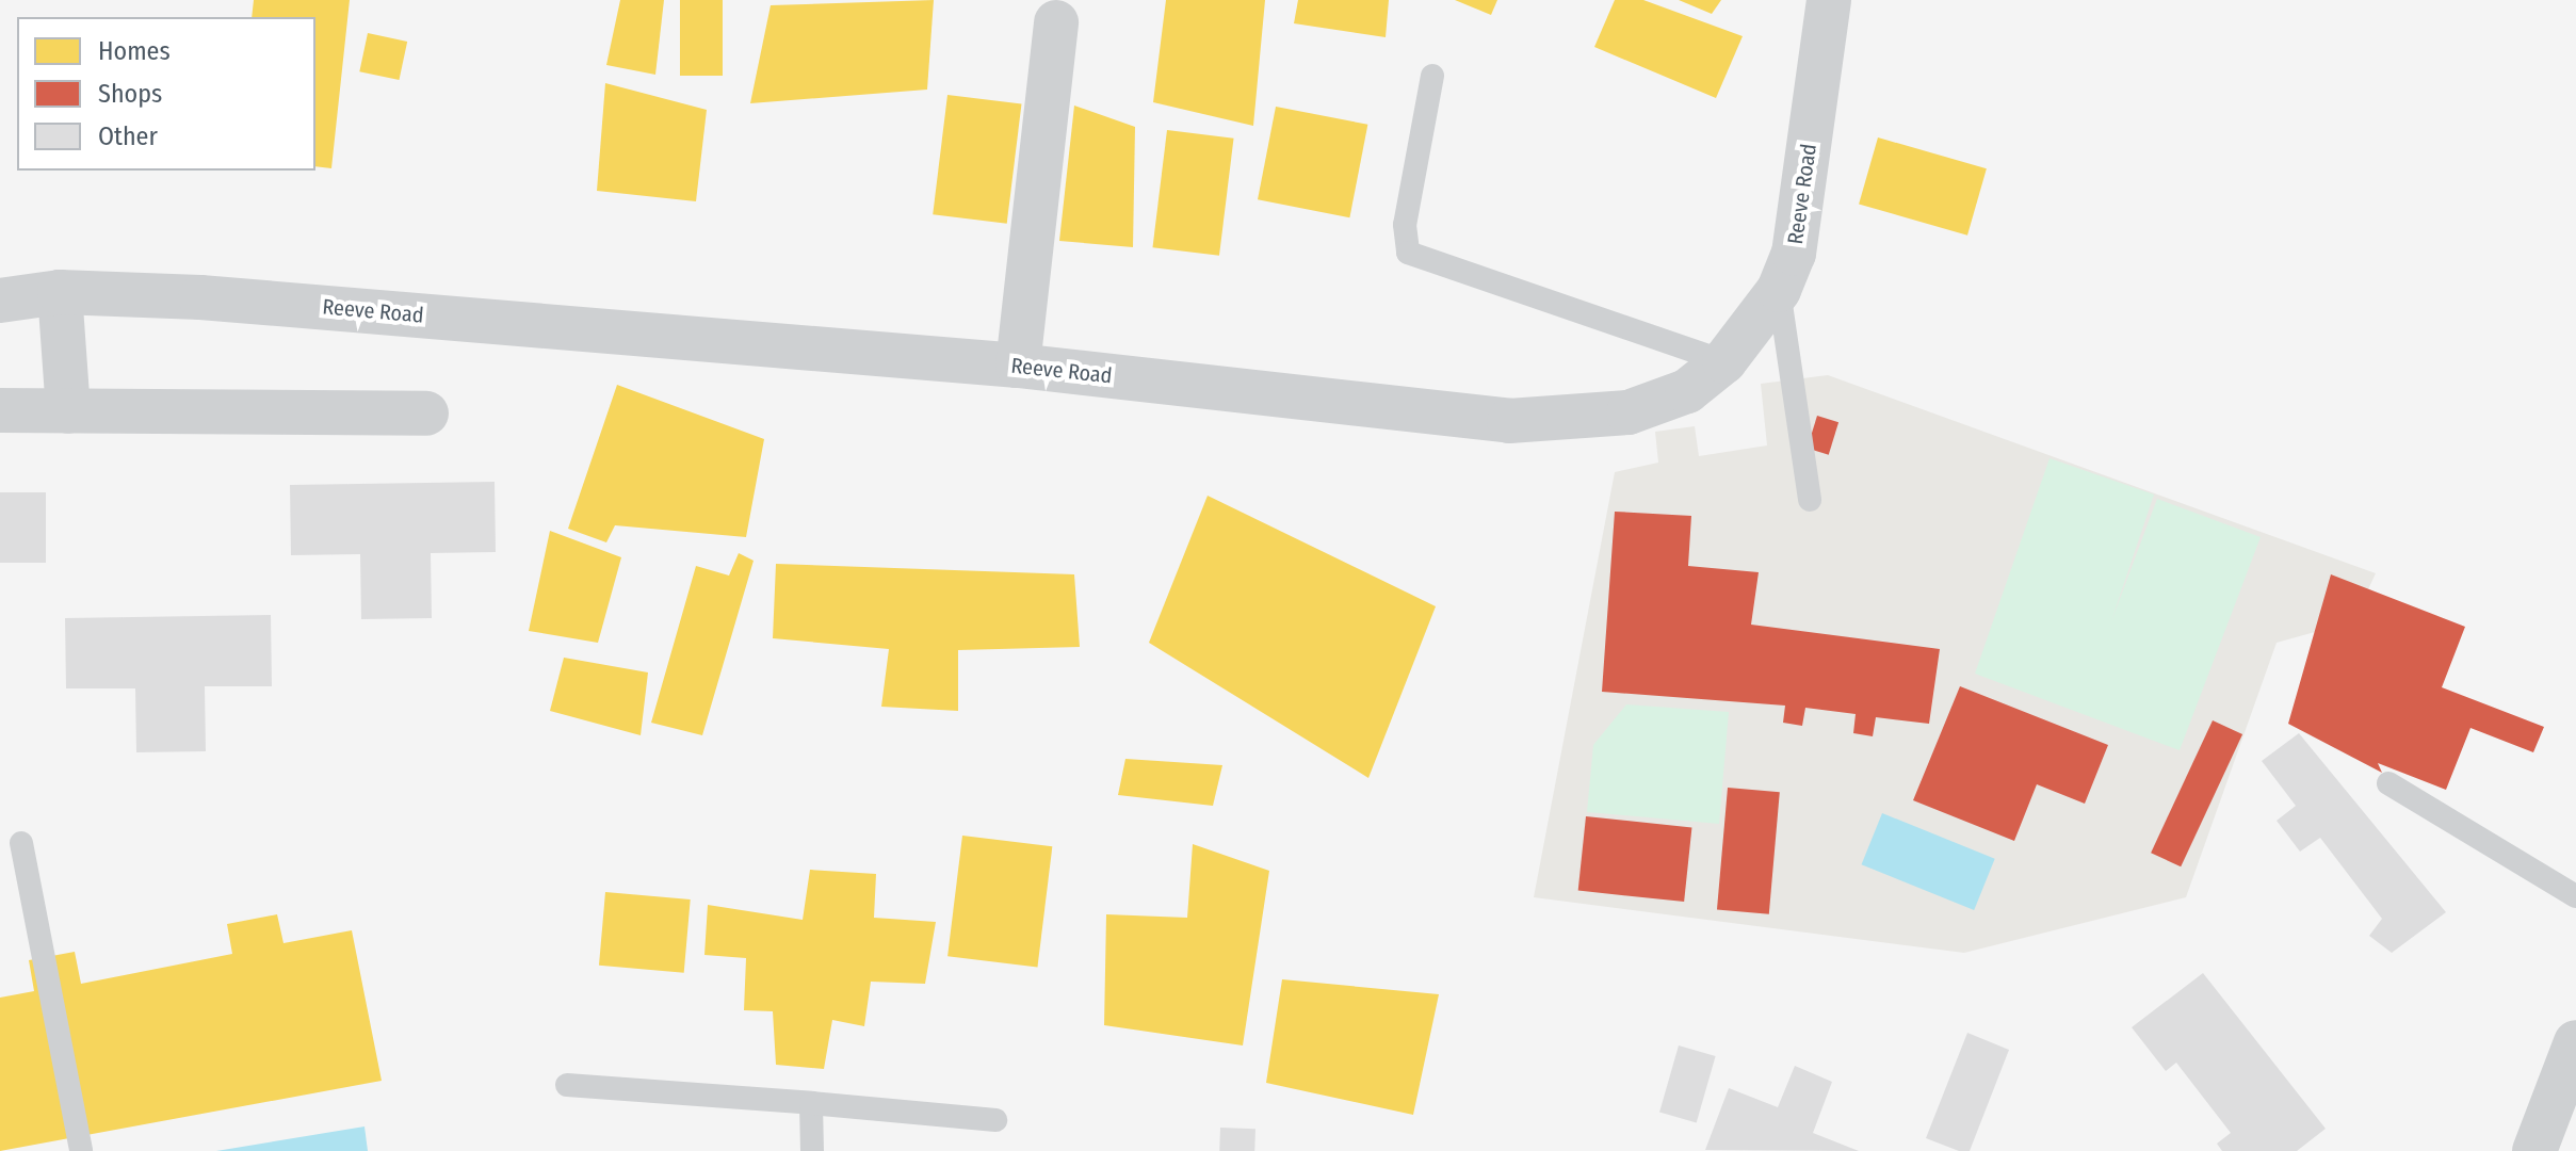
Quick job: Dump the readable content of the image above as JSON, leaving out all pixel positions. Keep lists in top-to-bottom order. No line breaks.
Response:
{"streets":{"street":["Reeve Road"]},"legend":["Homes","Shops","Other"]}
